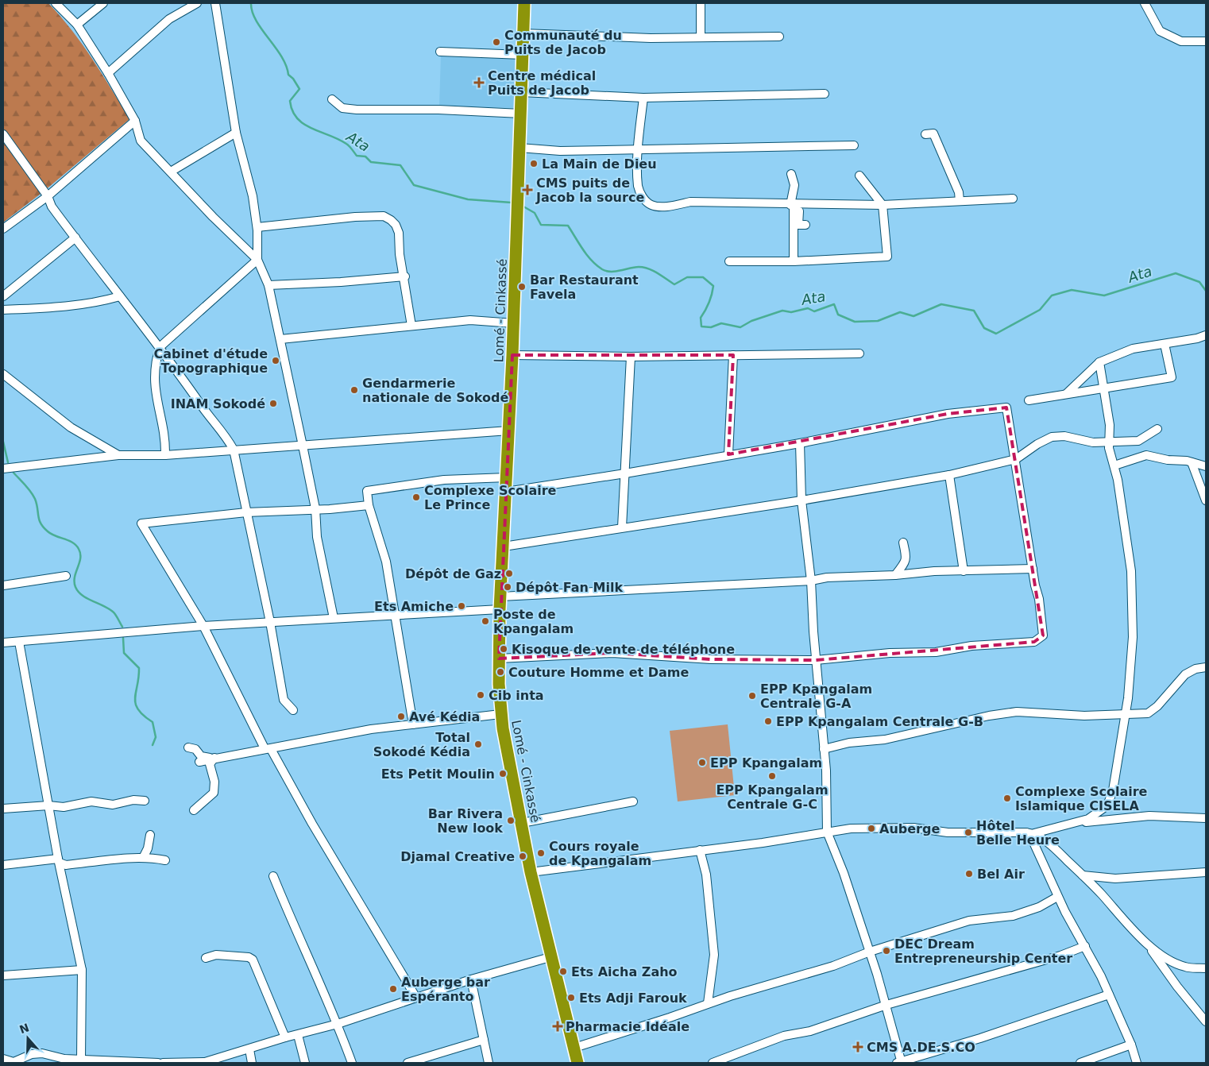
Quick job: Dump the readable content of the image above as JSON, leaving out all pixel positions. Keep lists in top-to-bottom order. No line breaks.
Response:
{"streets":{"highway":["Lomé - Cinkassé"]},"water":["Ata"],"places":{"other":["Communauté du Puits de Jacob","La Main de Dieu","Bar Restaurant Favela","Cabinet d'étude Topographique","Gendarmerie nationale de Sokodé","INAM Sokodé","Complexe Scolaire Le Prince","Dépôt de Gaz","Dépôt Fan Milk","Ets Amiche","Poste de Kpangalam","Kisoque de vente de téléphone","Couture Homme et Dame","Cib inta","EPP Kpangalam Centrale G-A","Avé Kédia","EPP Kpangalam Centrale G-B","Total Sokodé Kédia","EPP Kpangalam","Ets Petit Moulin","EPP Kpangalam Centrale G-C","Complexe Scolaire Islamique CISELA","Bar Rivera New look","Auberge","Hôtel Belle Heure","Cours royale de Kpangalam","Djamal Creative","Bel Air","DEC Dream Entrepreneurship Center","Ets Aicha Zaho","Auberge bar Espéranto","Ets Adji Farouk"],"health":["Centre médical Puits de Jacob","CMS puits de Jacob la source","Pharmacie Idéale","CMS A.DE.S.CO"]},"north":"top"}
